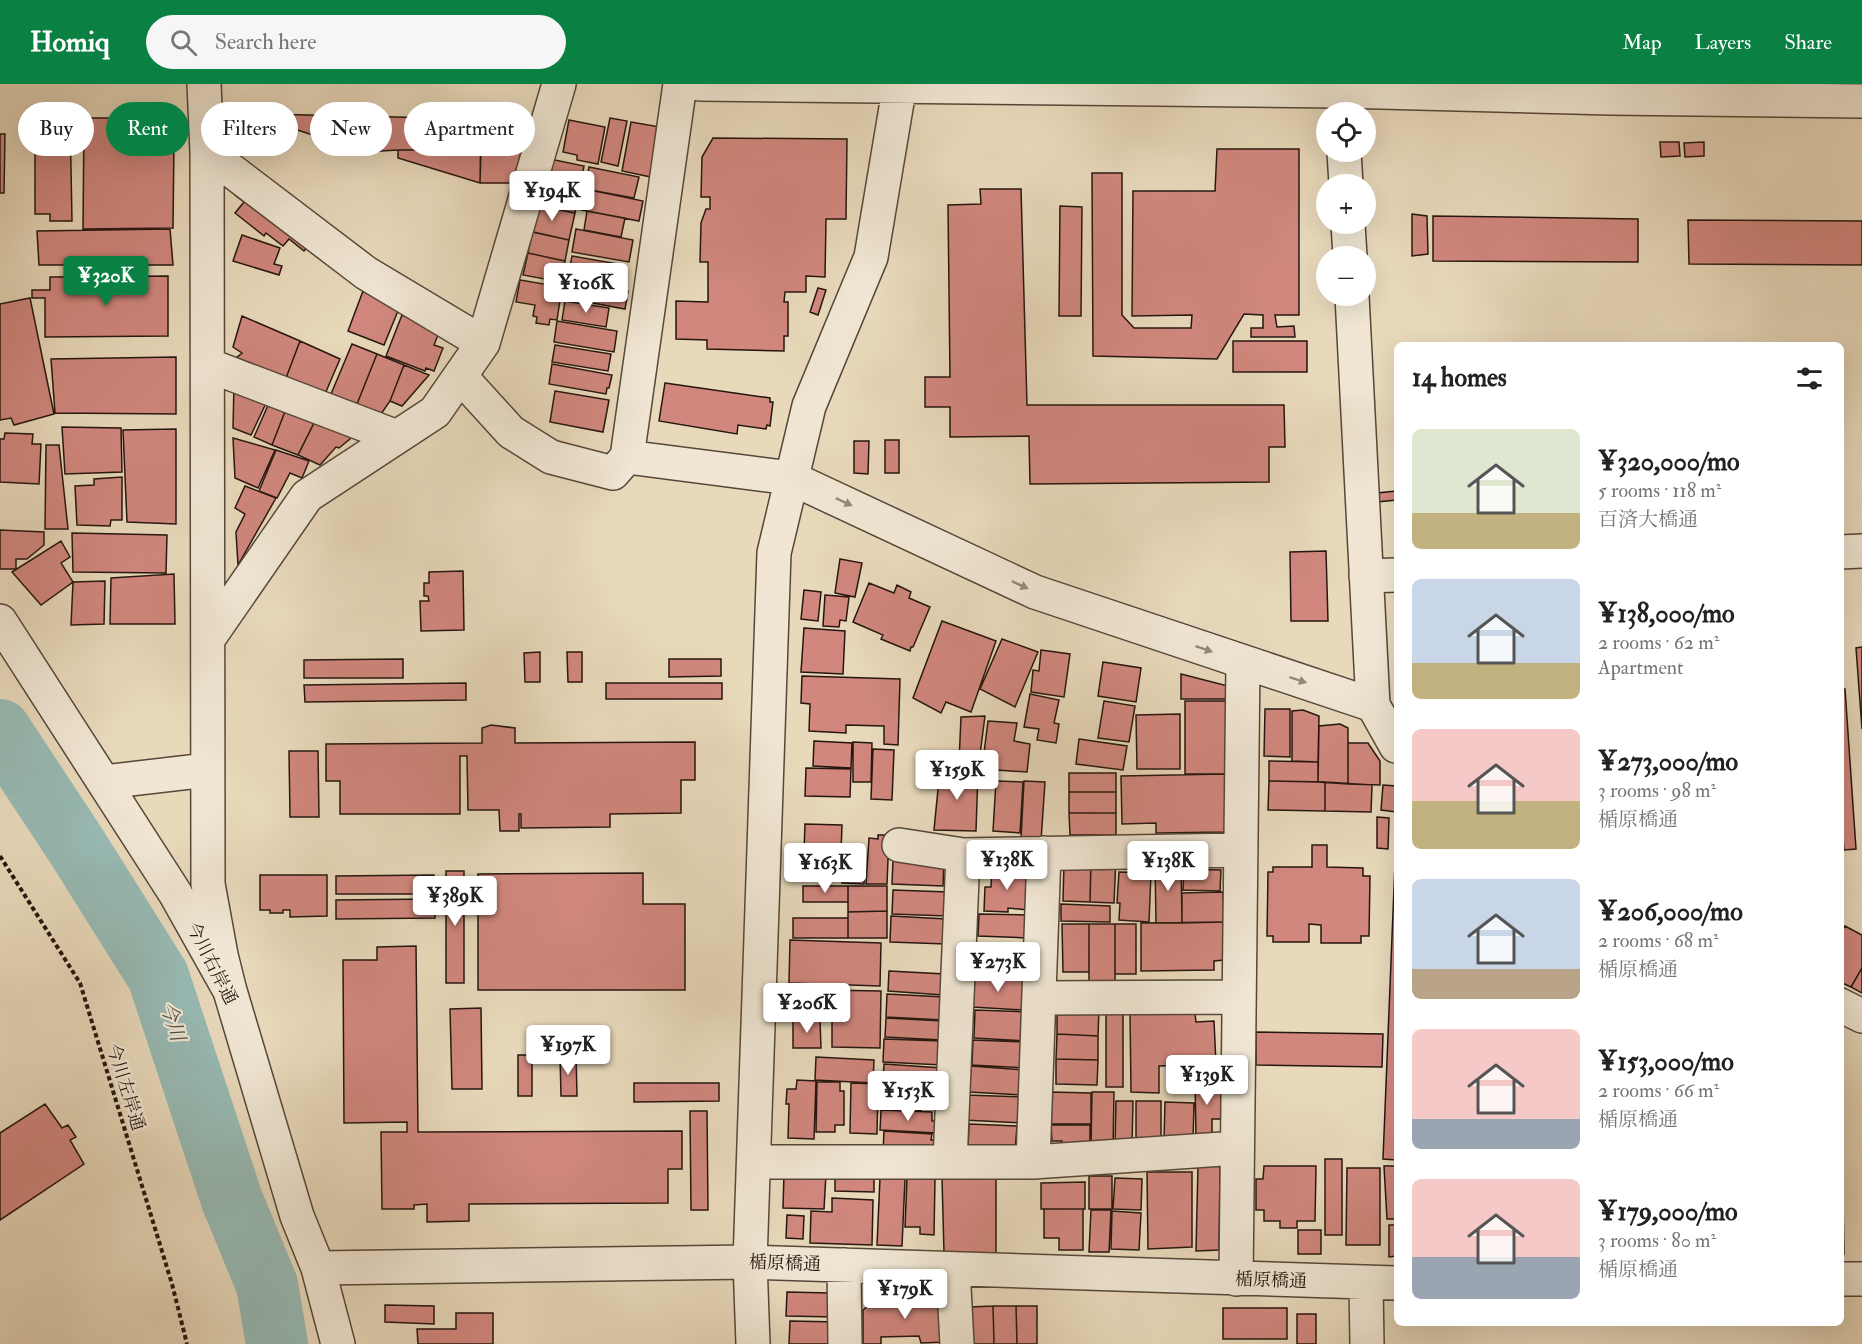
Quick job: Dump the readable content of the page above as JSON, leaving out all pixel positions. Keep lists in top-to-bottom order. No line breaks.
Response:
{"streets":{"street":["今川右岸通","楯原橋通"],"path":["今川左岸通"]},"crossings":[["今川右岸通","楯原橋通"]],"water":["今川"],"page":{"header":"Homiq","search":"Search here","nav":["Map","Layers","Share"],"map_buttons":["+","−"],"chip":["Buy","Rent","Filters","New","Apartment"],"price":["¥194K","¥320K","¥106K","¥159K","¥138K","¥138K","¥163K","¥389K","¥273K","¥206K","¥197K","¥139K","¥153K","¥179K"],"heading":"14 homes","list":[{"name":"¥320,000/mo","note":"5 rooms · 118 m² · 百済大橋通"},{"name":"¥138,000/mo","note":"2 rooms · 62 m² · Apartment"},{"name":"¥273,000/mo","note":"3 rooms · 98 m² · 楯原橋通"},{"name":"¥206,000/mo","note":"2 rooms · 68 m² · 楯原橋通"},{"name":"¥153,000/mo","note":"2 rooms · 66 m² · 楯原橋通"},{"name":"¥179,000/mo","note":"3 rooms · 80 m² · 楯原橋通"}]}}
